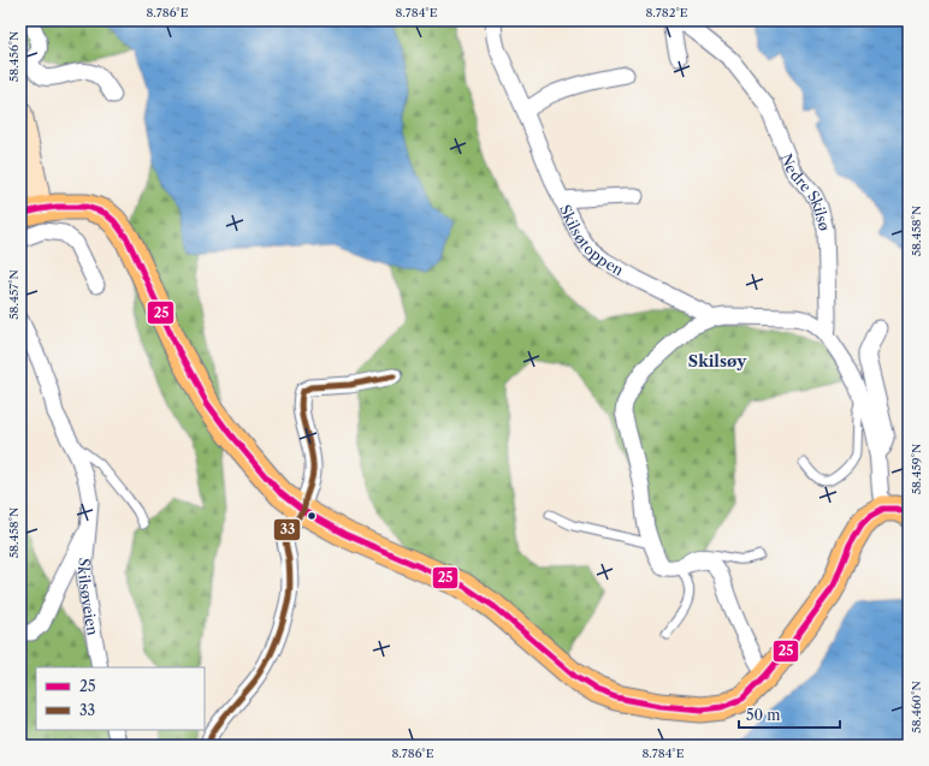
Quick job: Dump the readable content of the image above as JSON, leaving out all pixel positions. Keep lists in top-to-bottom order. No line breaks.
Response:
{"streets":{"street":["Nedre Skilsø","Skilsøtoppen","Skilsøveien"]},"districts":["Skilsøy"],"lines":["transit line 25","transit line 33"],"legend":["25","33"],"scale_bar":"50 m","coordinates":["8.786°E","8.784°E","8.782°E","58.456°N","58.458°N","58.457°N","58.459°N","58.460°N"]}
